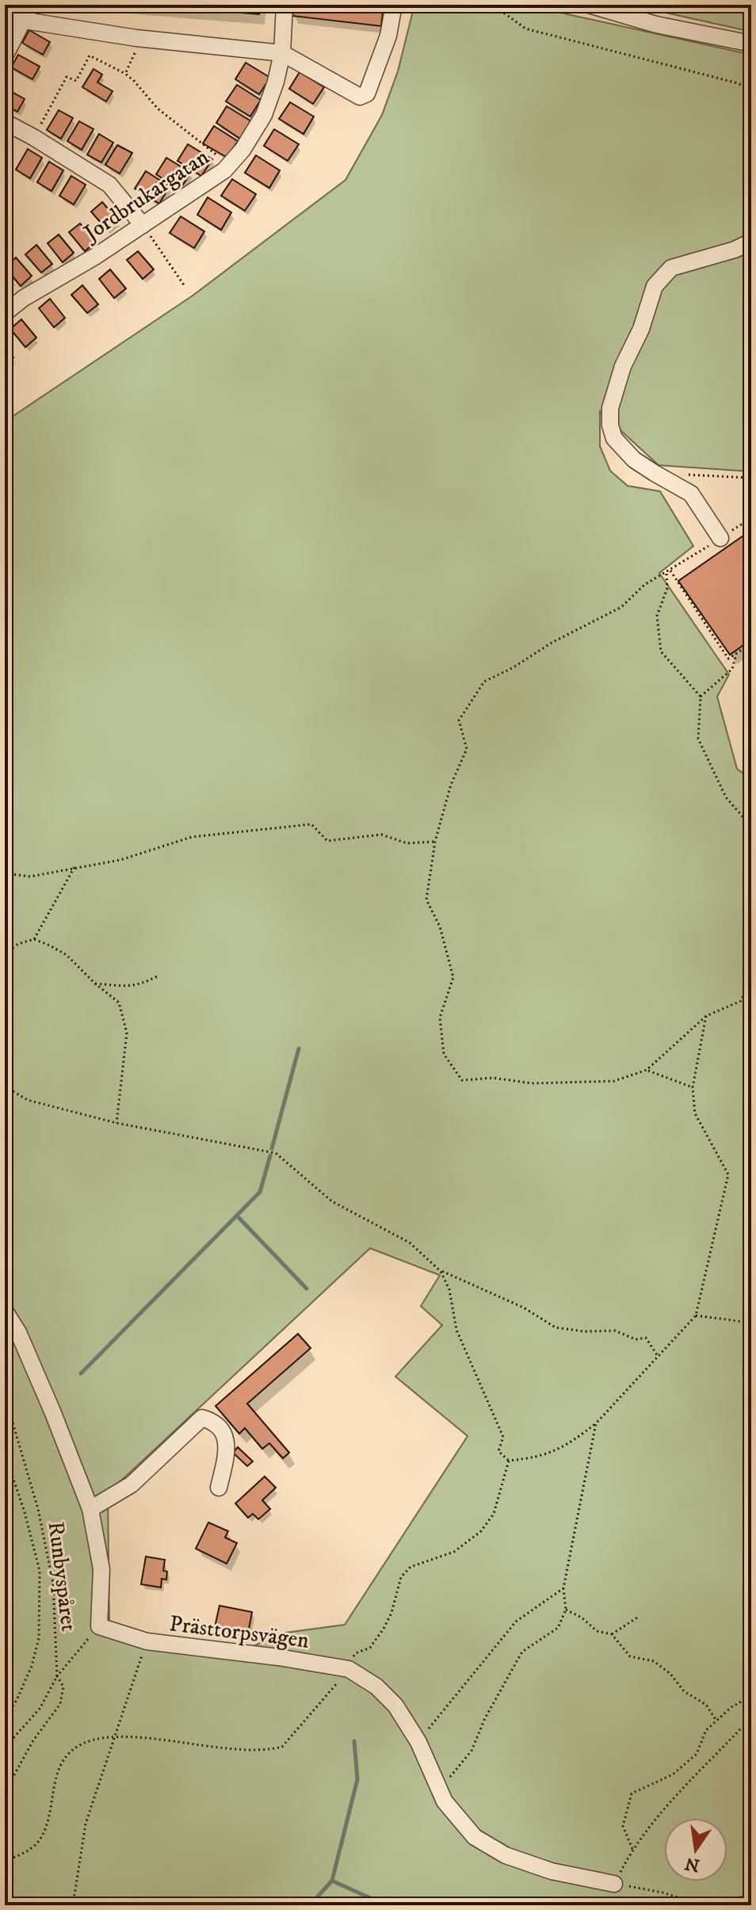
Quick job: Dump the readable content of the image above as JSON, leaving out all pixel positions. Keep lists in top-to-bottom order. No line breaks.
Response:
{"streets":{"street":["Jordbrukargatan","Prästtorpsvägen"],"path":["Runbyspåret"]},"north":"bottom"}
